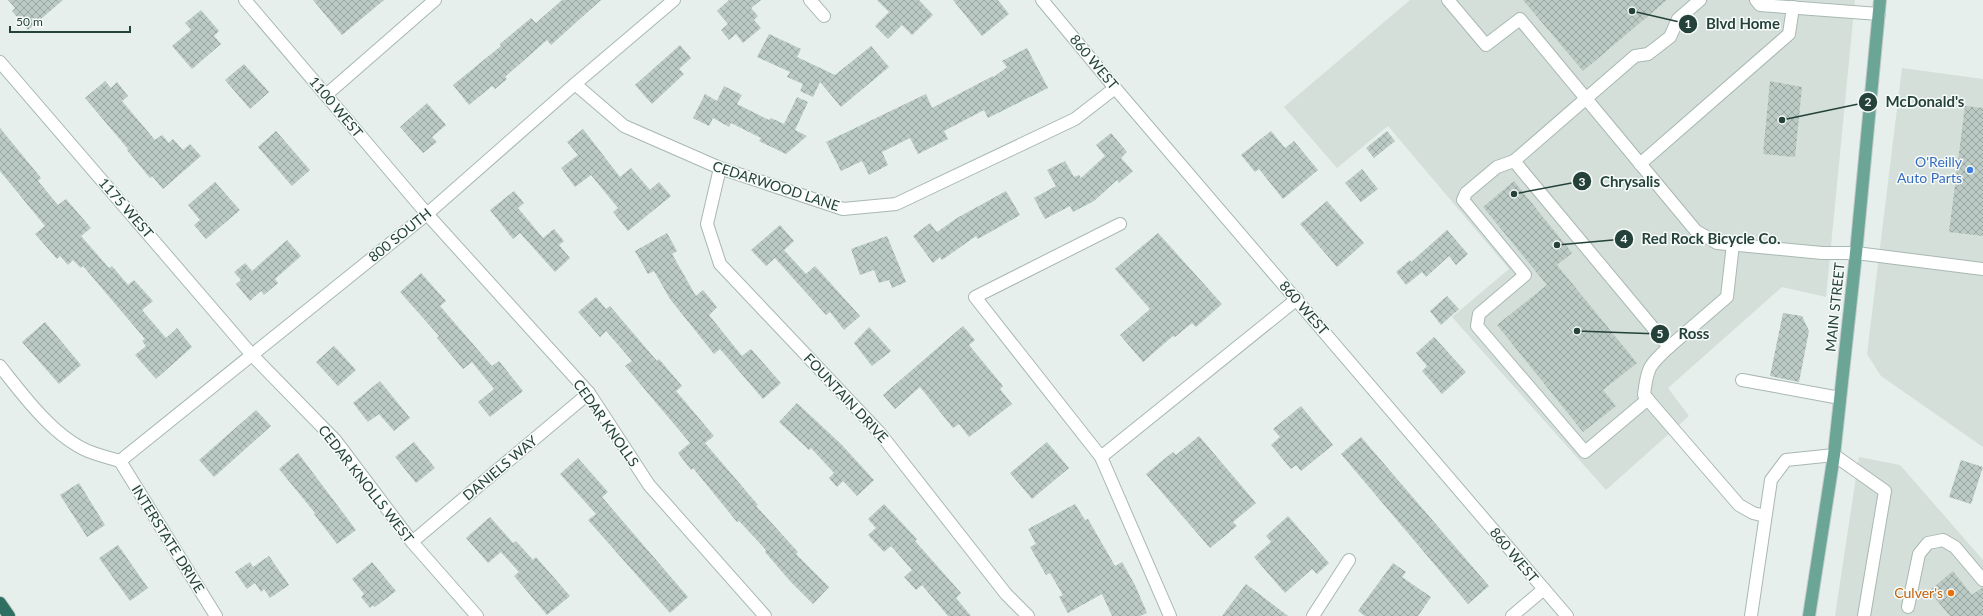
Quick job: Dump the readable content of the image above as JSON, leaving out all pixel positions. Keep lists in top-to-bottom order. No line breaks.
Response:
{"streets":{"main road":["MAIN STREET"],"street":["860 WEST","1100 WEST","CEDARWOOD LANE","1175 WEST","800 SOUTH","FOUNTAIN DRIVE","CEDAR KNOLLS","DANIELS WAY","CEDAR KNOLLS WEST","INTERSTATE DRIVE"]},"crossings":[["860 WEST","CEDARWOOD LANE"],["1100 WEST","800 SOUTH"],["1100 WEST","CEDAR KNOLLS"],["CEDARWOOD LANE","800 SOUTH"],["CEDARWOOD LANE","FOUNTAIN DRIVE"],["1175 WEST","800 SOUTH"],["1175 WEST","CEDAR KNOLLS WEST"],["800 SOUTH","CEDAR KNOLLS"],["800 SOUTH","CEDAR KNOLLS WEST"],["800 SOUTH","INTERSTATE DRIVE"],["CEDAR KNOLLS","DANIELS WAY"],["DANIELS WAY","CEDAR KNOLLS WEST"]],"places":["Blvd Home","McDonald's","O'Reilly Auto Parts","Chrysalis","Red Rock Bicycle Co.","Ross","Culver's"],"scale_bar":"50 m"}
